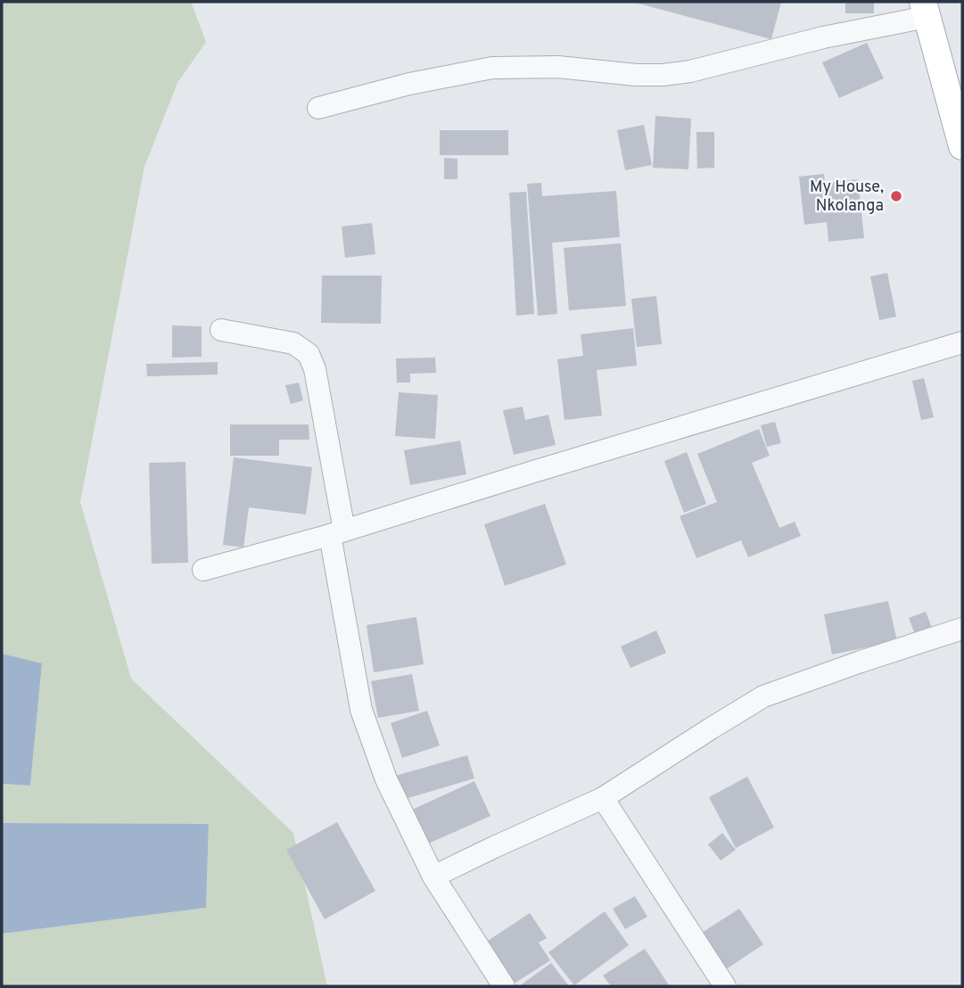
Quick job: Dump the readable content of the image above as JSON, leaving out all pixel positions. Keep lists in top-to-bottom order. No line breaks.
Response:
{"places":["My House, Nkolanga"]}
